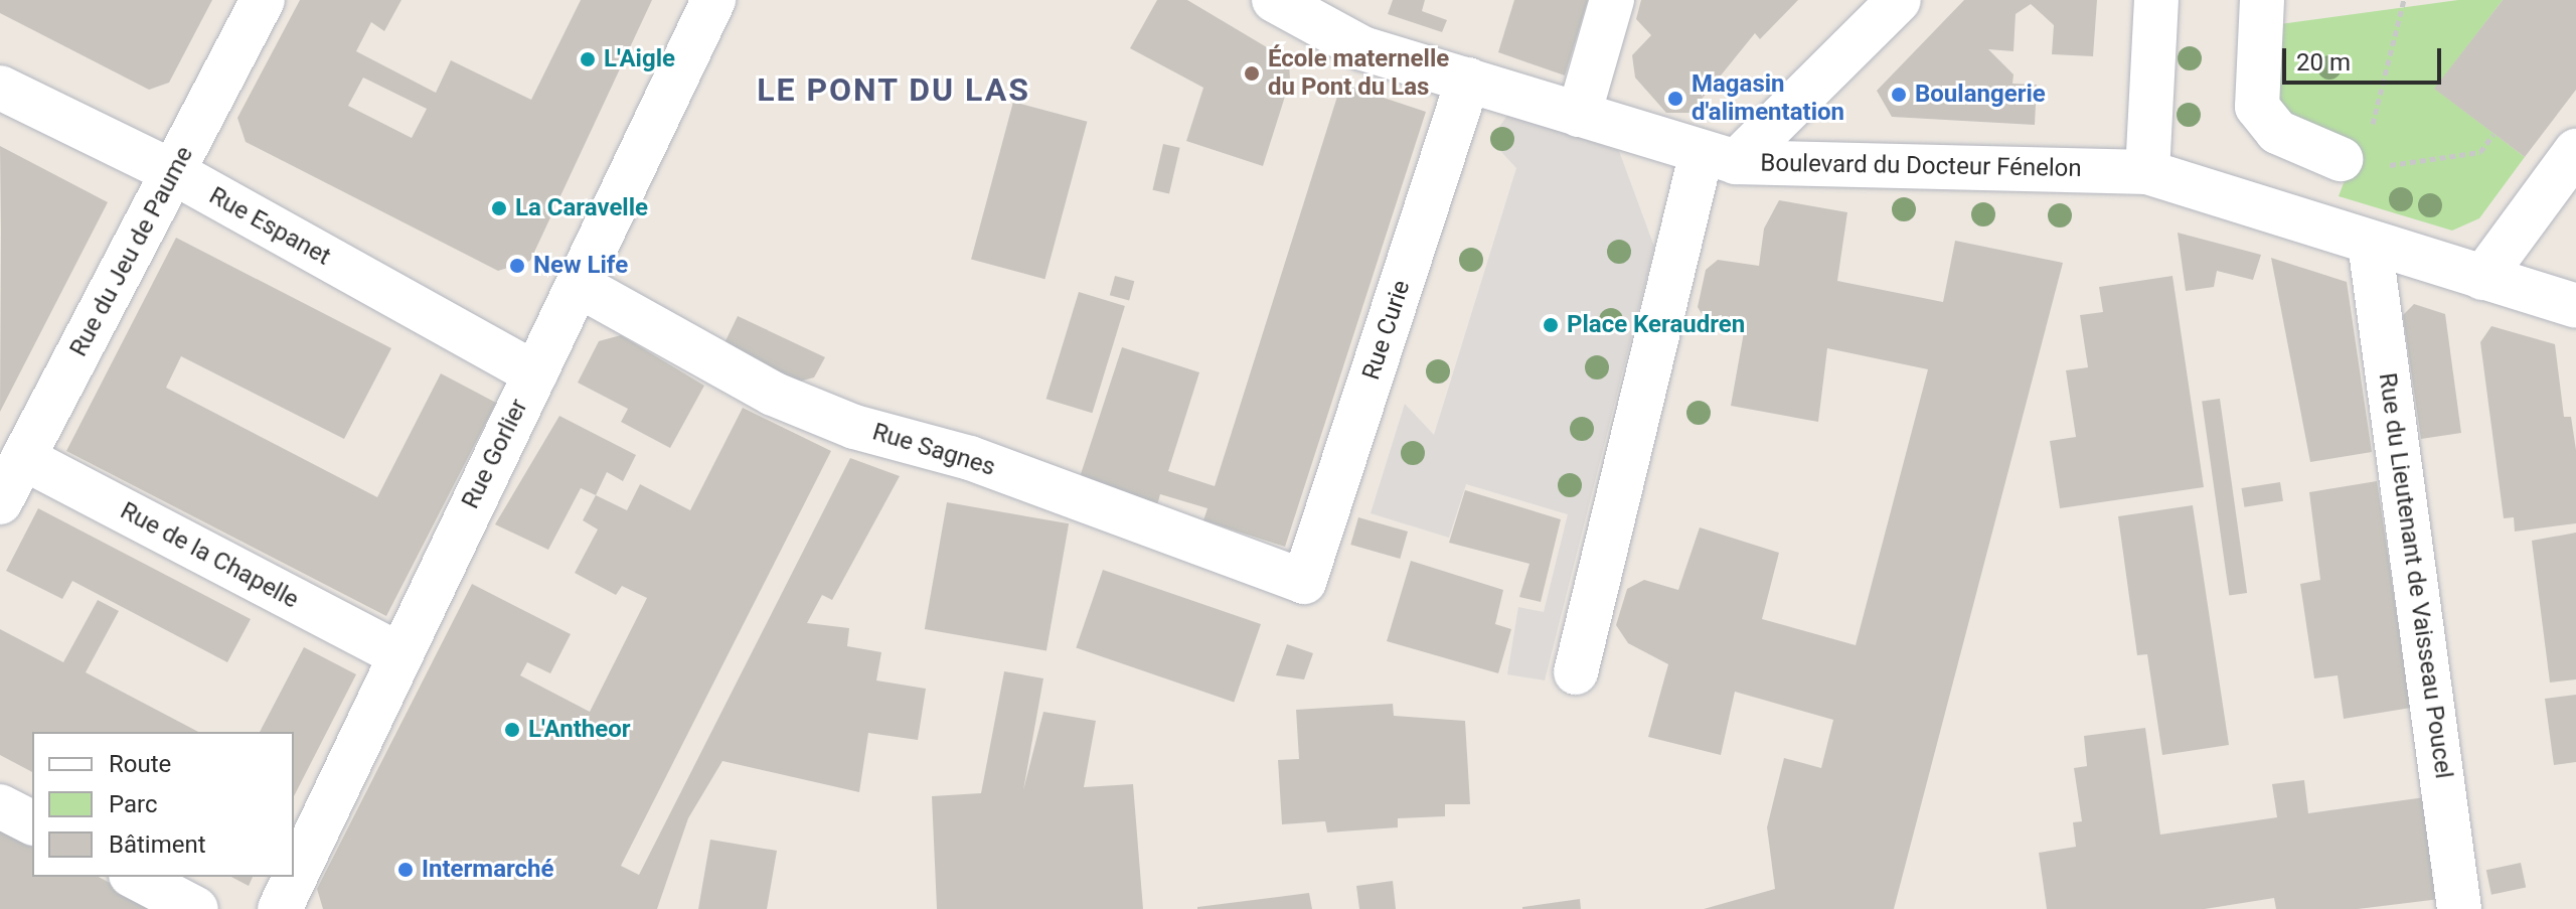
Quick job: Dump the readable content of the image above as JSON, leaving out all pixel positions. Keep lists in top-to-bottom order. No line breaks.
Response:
{"streets":{"street":["Boulevard du Docteur Fénelon","Rue Espanet","Rue du Jeu de Paume","Rue Curie","Rue Sagnes","Rue Gorlier","Rue de la Chapelle","Rue du Lieutenant de Vaisseau Poucel"]},"crossings":[["Boulevard du Docteur Fénelon","Rue Curie"],["Boulevard du Docteur Fénelon","Rue du Lieutenant de Vaisseau Poucel"],["Rue Espanet","Rue du Jeu de Paume"],["Rue Espanet","Rue Gorlier"],["Rue du Jeu de Paume","Rue de la Chapelle"],["Rue Curie","Rue Sagnes"],["Rue Sagnes","Rue Gorlier"],["Rue Gorlier","Rue de la Chapelle"]],"districts":["LE PONT DU LAS"],"places":["L'Aigle","École maternelle du Pont du Las","Boulangerie","Magasin d'alimentation","La Caravelle","New Life","Place Keraudren","L'Antheor","Intermarché"],"legend":["Route","Parc","Bâtiment"],"scale_bar":"20 m"}
